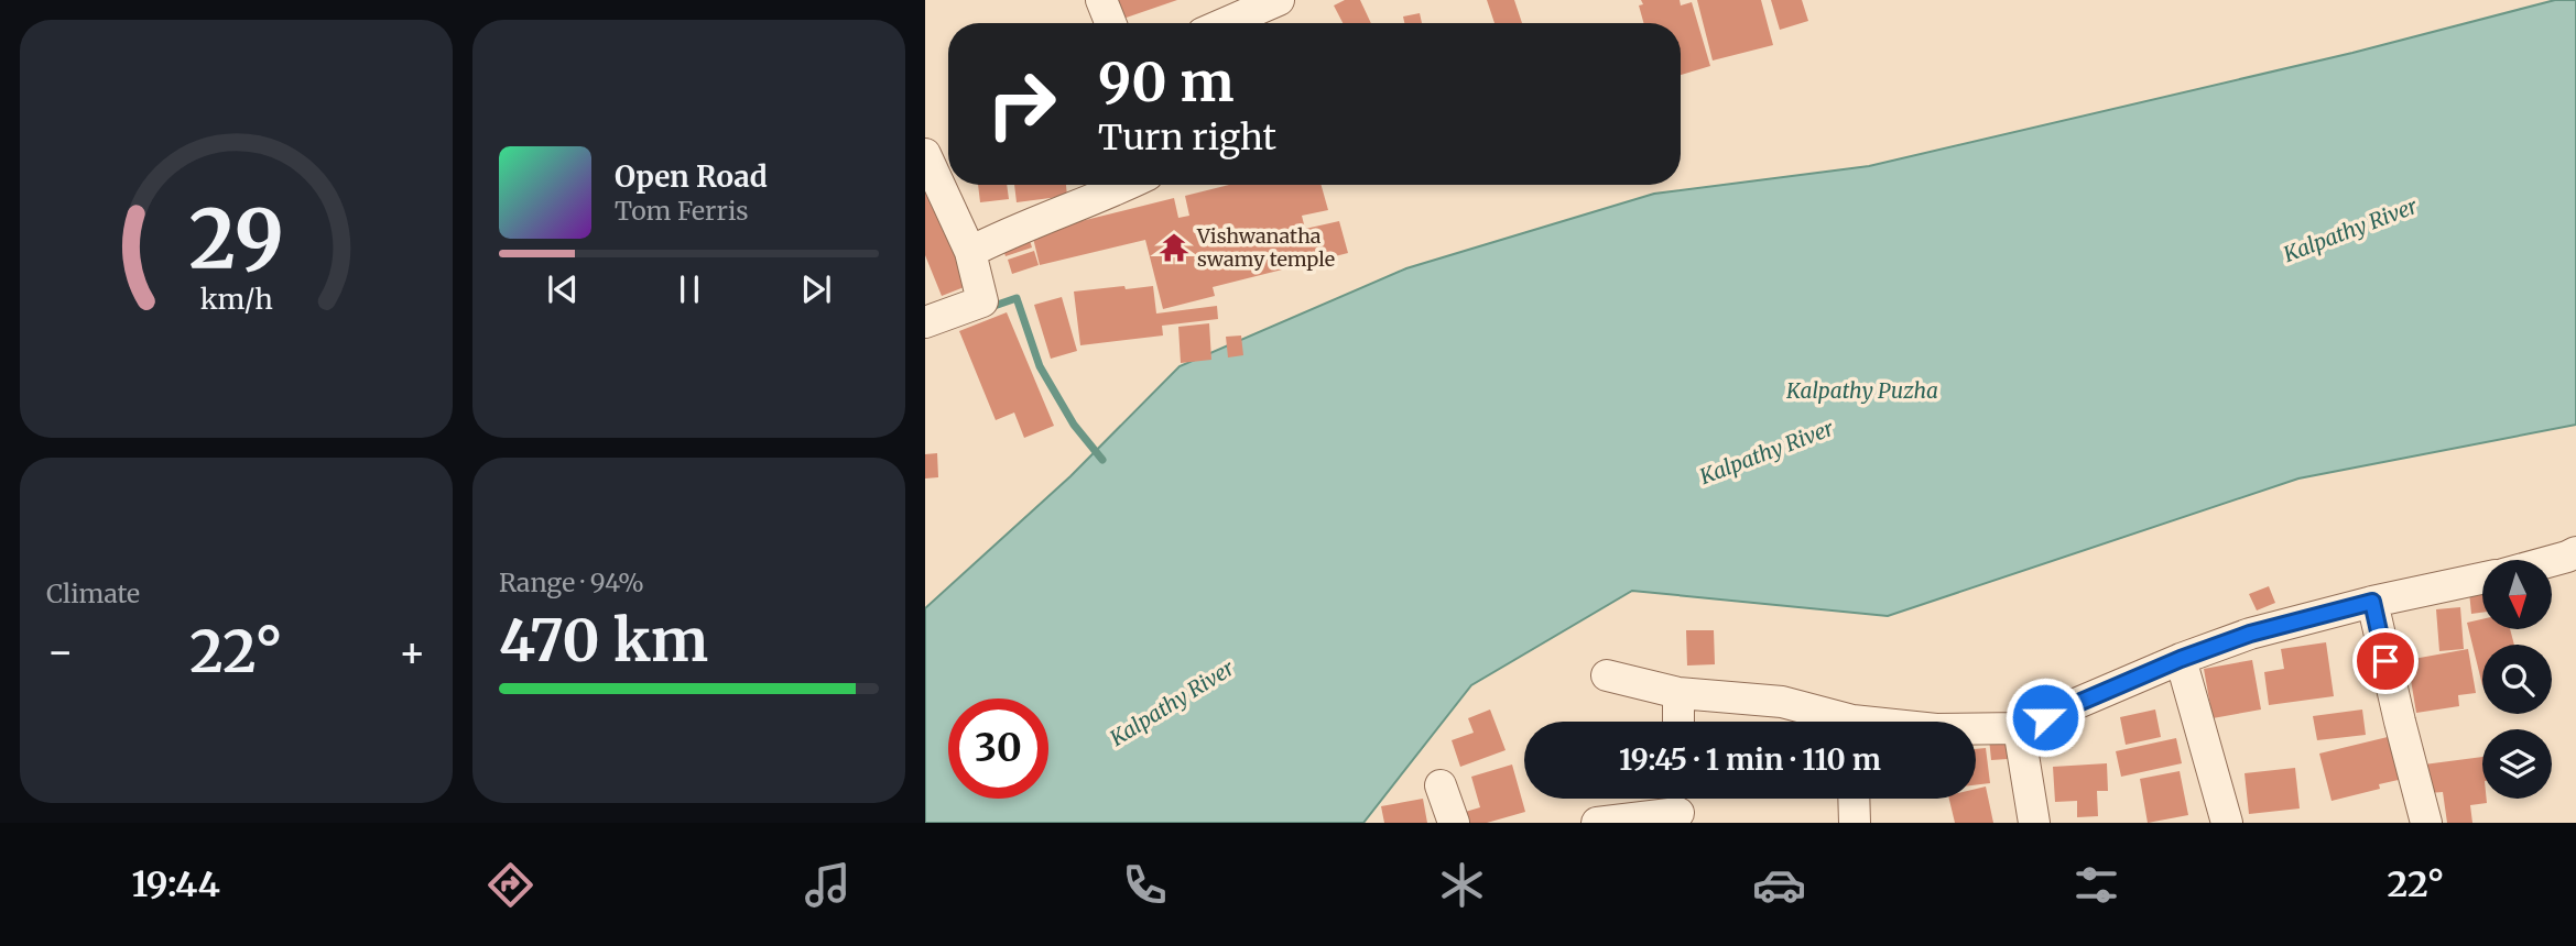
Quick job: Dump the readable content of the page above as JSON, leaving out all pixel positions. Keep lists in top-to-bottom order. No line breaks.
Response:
{"water":["Kalpathy River","Kalpathy Puzha"],"places":{"temple":["Vishwanatha swamy temple"]},"north":"bottom","page":{"turn":["90 m","Turn right"],"song":["Open Road","Tom Ferris"],"tile":["Climate",["Range · 94%","470 km"]],"heat":["−","22°","+"],"limit":"30","trip":"19:45 · 1 min · 110 m","tabs":["19:44","22°"],"gauge":["29","km/h"]}}
